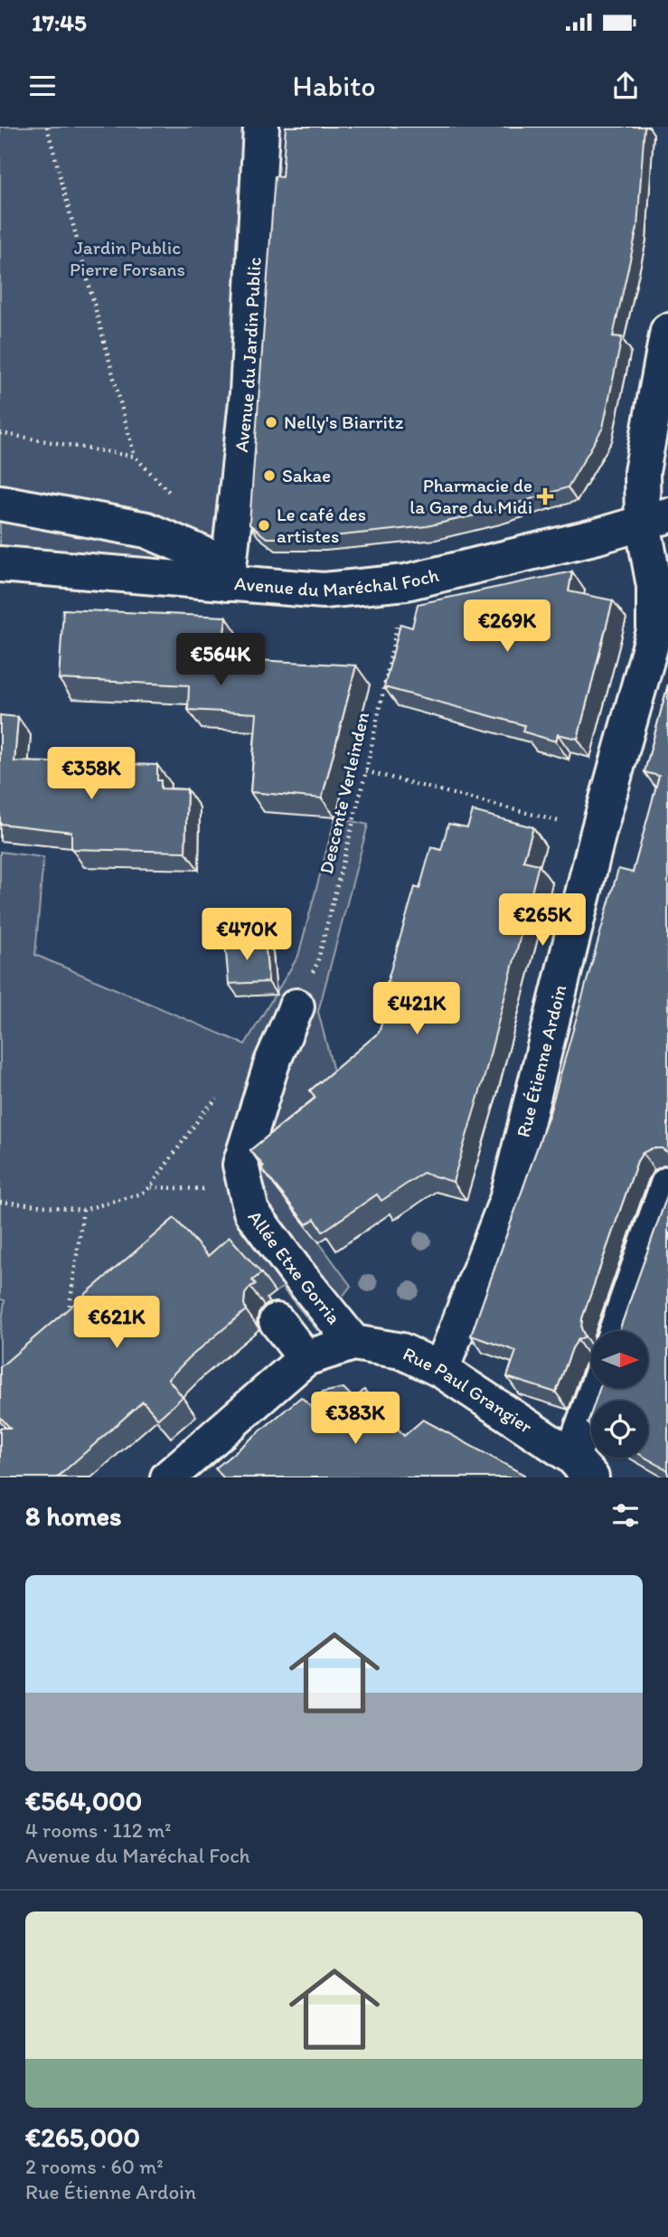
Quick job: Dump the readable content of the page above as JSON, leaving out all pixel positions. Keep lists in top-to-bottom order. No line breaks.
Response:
{"streets":{"street":["Avenue du Jardin Public","Avenue du Maréchal Foch","Rue Étienne Ardoin","Allée Etxe Gorria","Rue Paul Grangier"],"path":["Descente Verleinden"]},"crossings":[["Avenue du Jardin Public","Avenue du Maréchal Foch"],["Avenue du Maréchal Foch","Descente Verleinden"],["Avenue du Maréchal Foch","Rue Étienne Ardoin"],["Descente Verleinden","Allée Etxe Gorria"],["Rue Étienne Ardoin","Rue Paul Grangier"],["Allée Etxe Gorria","Rue Paul Grangier"]],"parks":["Jardin Public Pierre Forsans"],"places":{"other":["Nelly's Biarritz","Sakae","Le café des artistes"],"health":["Pharmacie de la Gare du Midi"]},"north":"right","page":{"status":"17:45","header":"Habito","price":["€269K","€564K","€358K","€265K","€470K","€421K","€621K","€383K"],"heading":"8 homes","list":[{"name":"€564,000","note":"4 rooms · 112 m² · Avenue du Maréchal Foch"},{"name":"€265,000","note":"2 rooms · 60 m² · Rue Étienne Ardoin"}]}}
